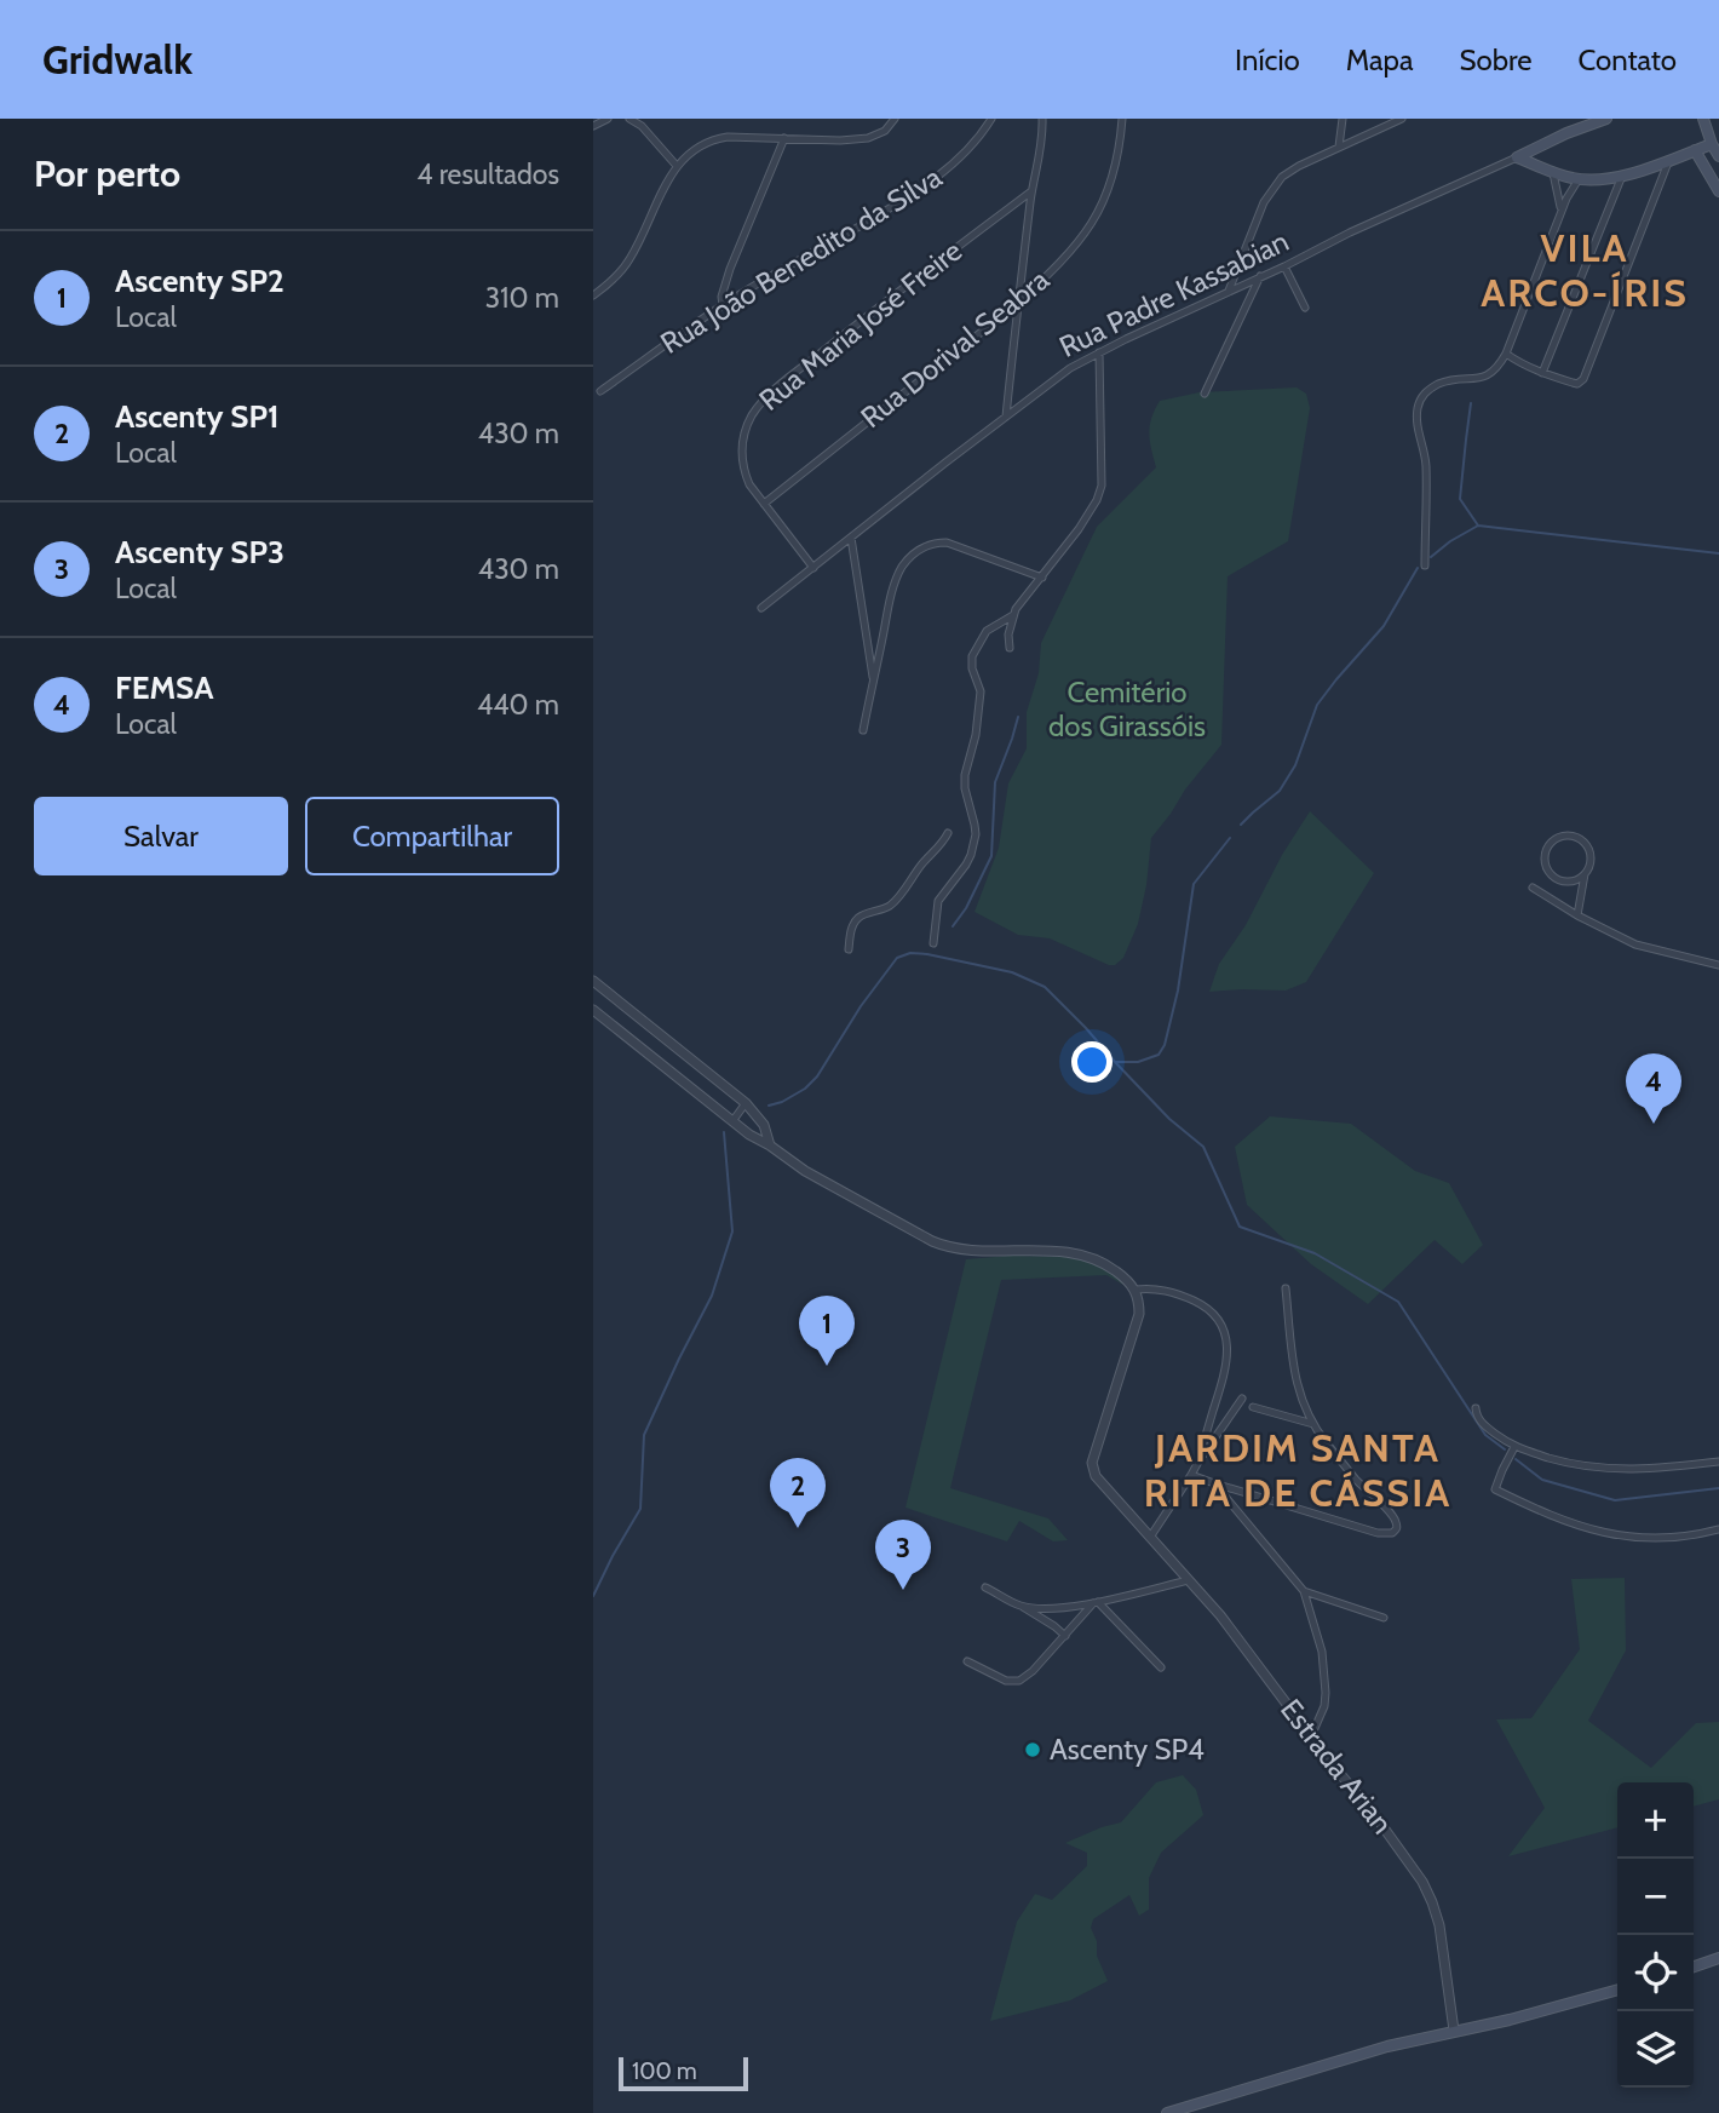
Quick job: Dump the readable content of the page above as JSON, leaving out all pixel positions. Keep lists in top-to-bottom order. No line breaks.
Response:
{"streets":{"main road":["Rua Padre Kassabian"],"street":["Rua João Benedito da Silva","Rua Maria José Freire","Rua Dorival Seabra","Estrada Arian"]},"crossings":[["Rua Padre Kassabian","Rua Maria José Freire"],["Rua Maria José Freire","Rua Dorival Seabra"]],"districts":["VILA ARCO-ÍRIS","JARDIM SANTA RITA DE CÁSSIA"],"parks":["Cemitério dos Girassóis"],"places":["Ascenty SP4"],"scale_bar":"100 m","page":{"header":"Gridwalk","nav":["Início","Mapa","Sobre","Contato"],"heading":["Por perto","4 resultados"],"list":[{"mark":"1","name":"Ascenty SP2","note":"Local","value":"310 m"},{"mark":"2","name":"Ascenty SP1","note":"Local","value":"430 m"},{"mark":"3","name":"Ascenty SP3","note":"Local","value":"430 m"},{"mark":"4","name":"FEMSA","note":"Local","value":"440 m"}],"buttons":["Salvar","Compartilhar"],"pins":["4","1","2","3"],"map_buttons":["+","−"],"scale":"100 m"}}
